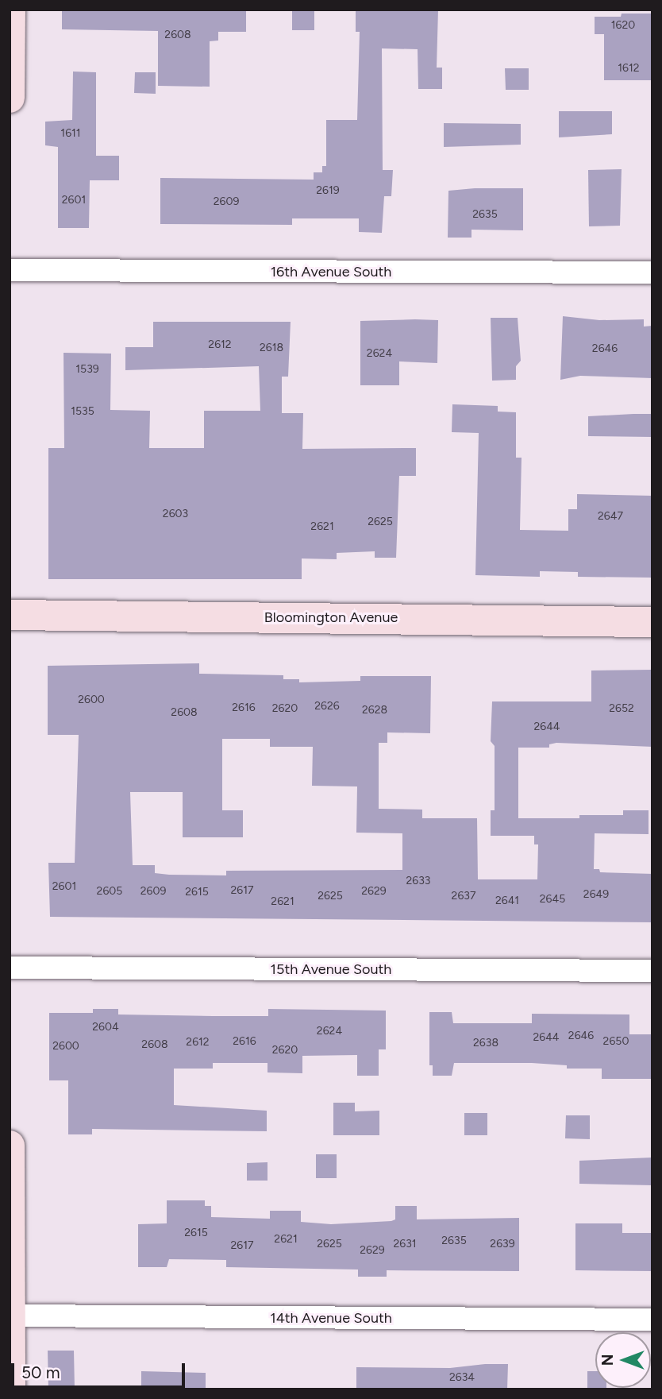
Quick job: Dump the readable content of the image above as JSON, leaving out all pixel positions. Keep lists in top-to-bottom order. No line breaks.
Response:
{"streets":{"street":["16th Avenue South","Bloomington Avenue","15th Avenue South","14th Avenue South"]},"house_numbers":["1620","2608","1612","1611","2619","2601","2609","2635","2612","2618","2646","2624","1539","1535","2603","2647","2625","2621","2600","2626","2616","2620","2652","2628","2608","2644","2633","2601","2617","2605","2609","2629","2615","2649","2625","2637","2645","2641","2621","2604","2624","2646","2644","2616","2650","2612","2638","2608","2600","2620","2615","2621","2635","2625","2631","2639","2617","2629","2634"],"scale_bar":"50 m","north":"left"}
